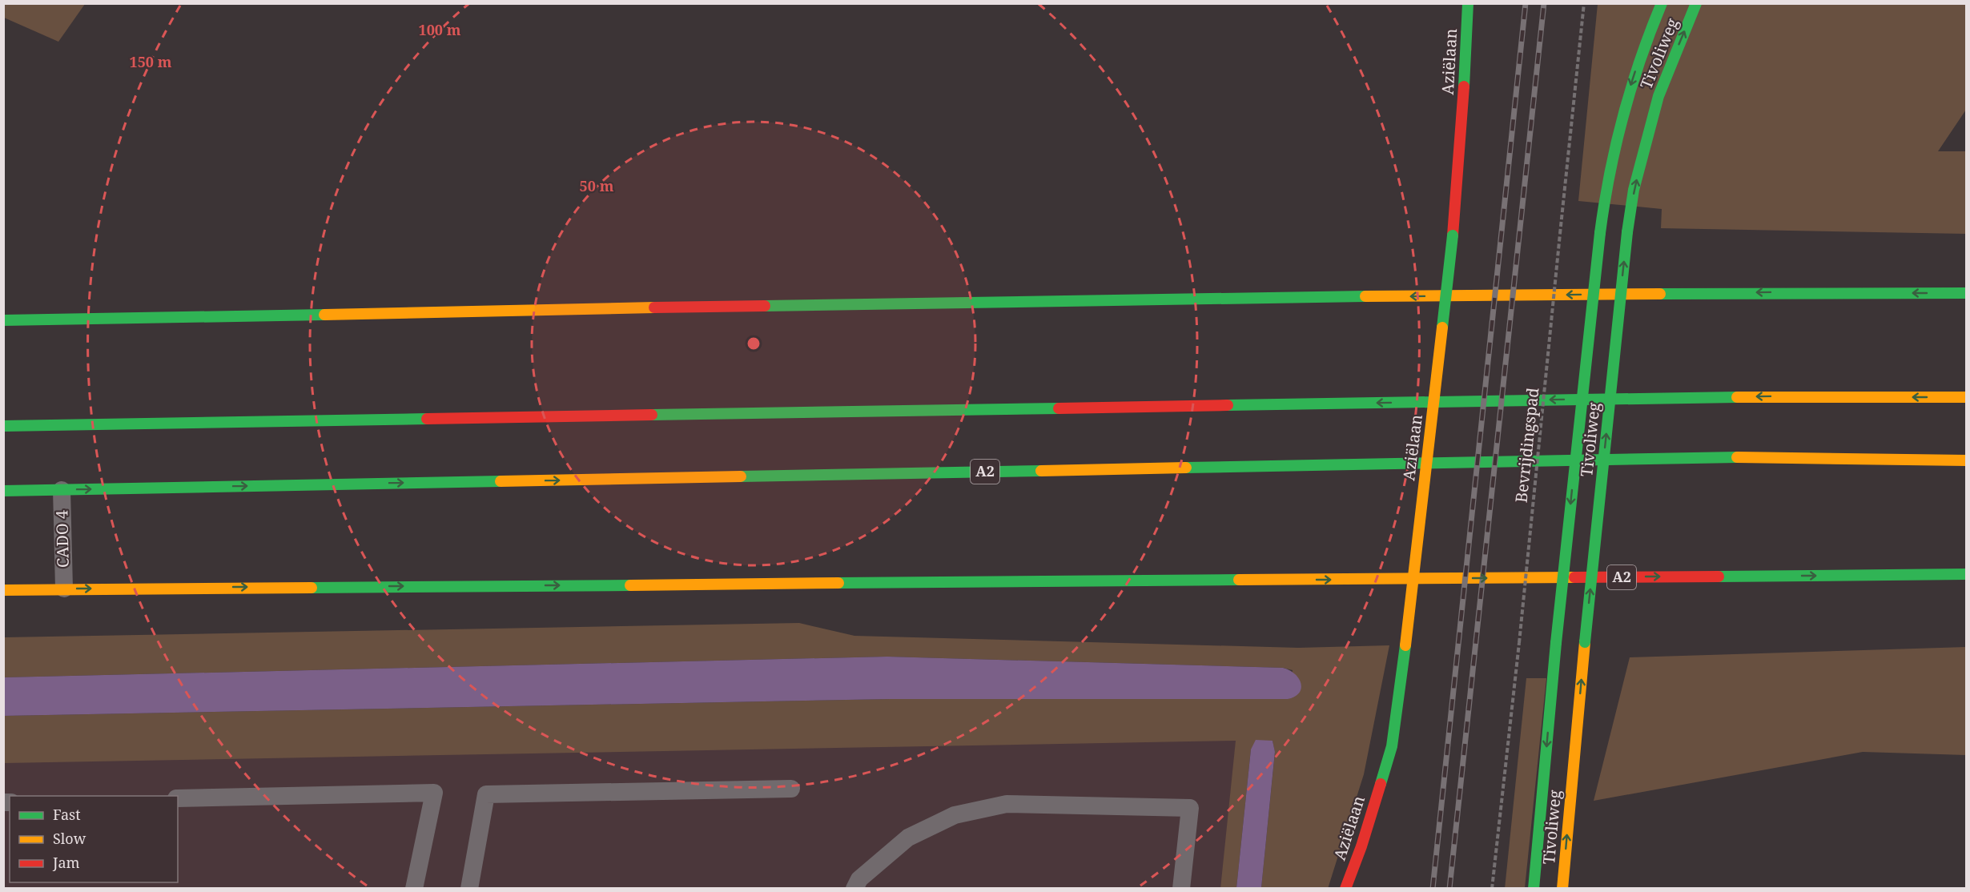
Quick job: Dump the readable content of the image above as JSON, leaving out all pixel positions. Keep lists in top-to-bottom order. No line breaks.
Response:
{"streets":{"main road":["Tivoliweg","Aziëlaan","A2"],"lane":["CADO 4"],"path":["Bevrijdingspad"]},"crossings":[["A2","CADO 4"]],"legend":["Fast","Slow","Jam"],"rings":["100 m","150 m","50 m"]}
